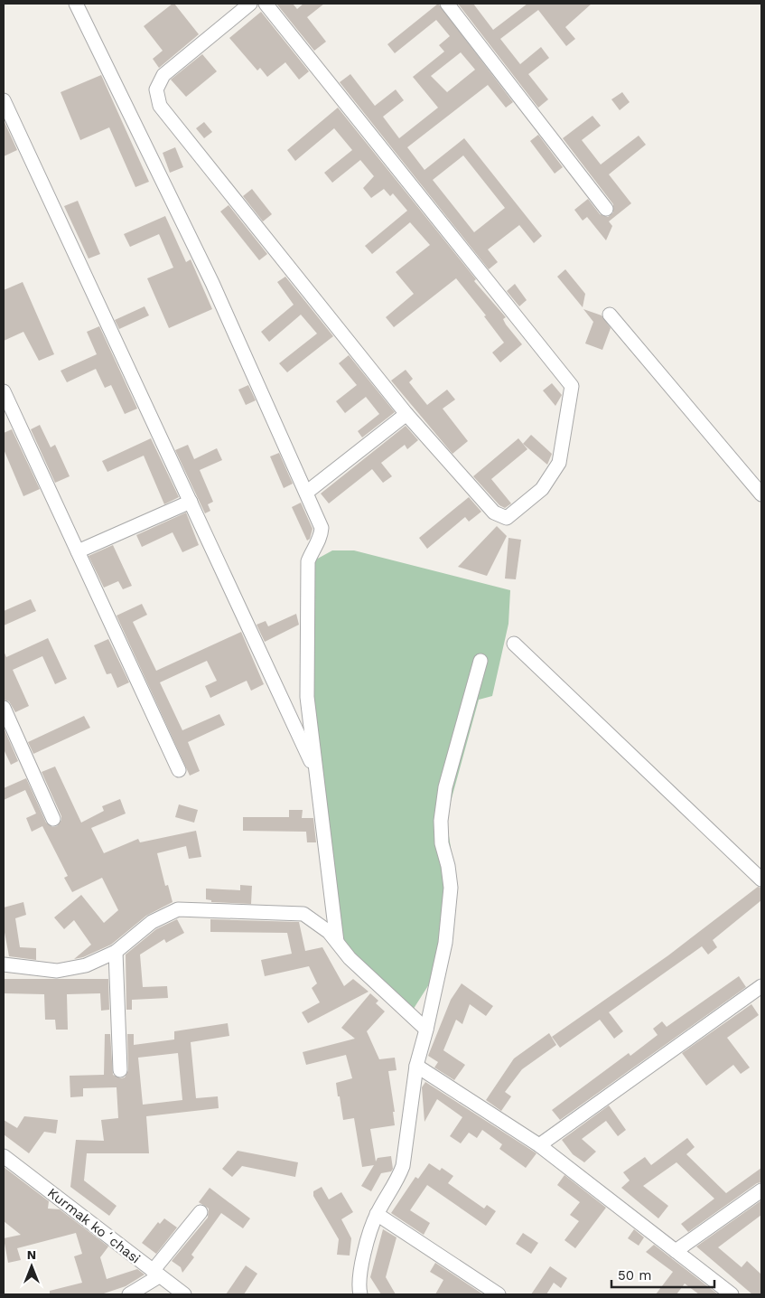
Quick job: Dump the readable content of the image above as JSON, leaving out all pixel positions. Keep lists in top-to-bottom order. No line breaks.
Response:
{"streets":{"street":["Kurmak koʻchasi"]},"scale_bar":"50 m","north":"top"}
